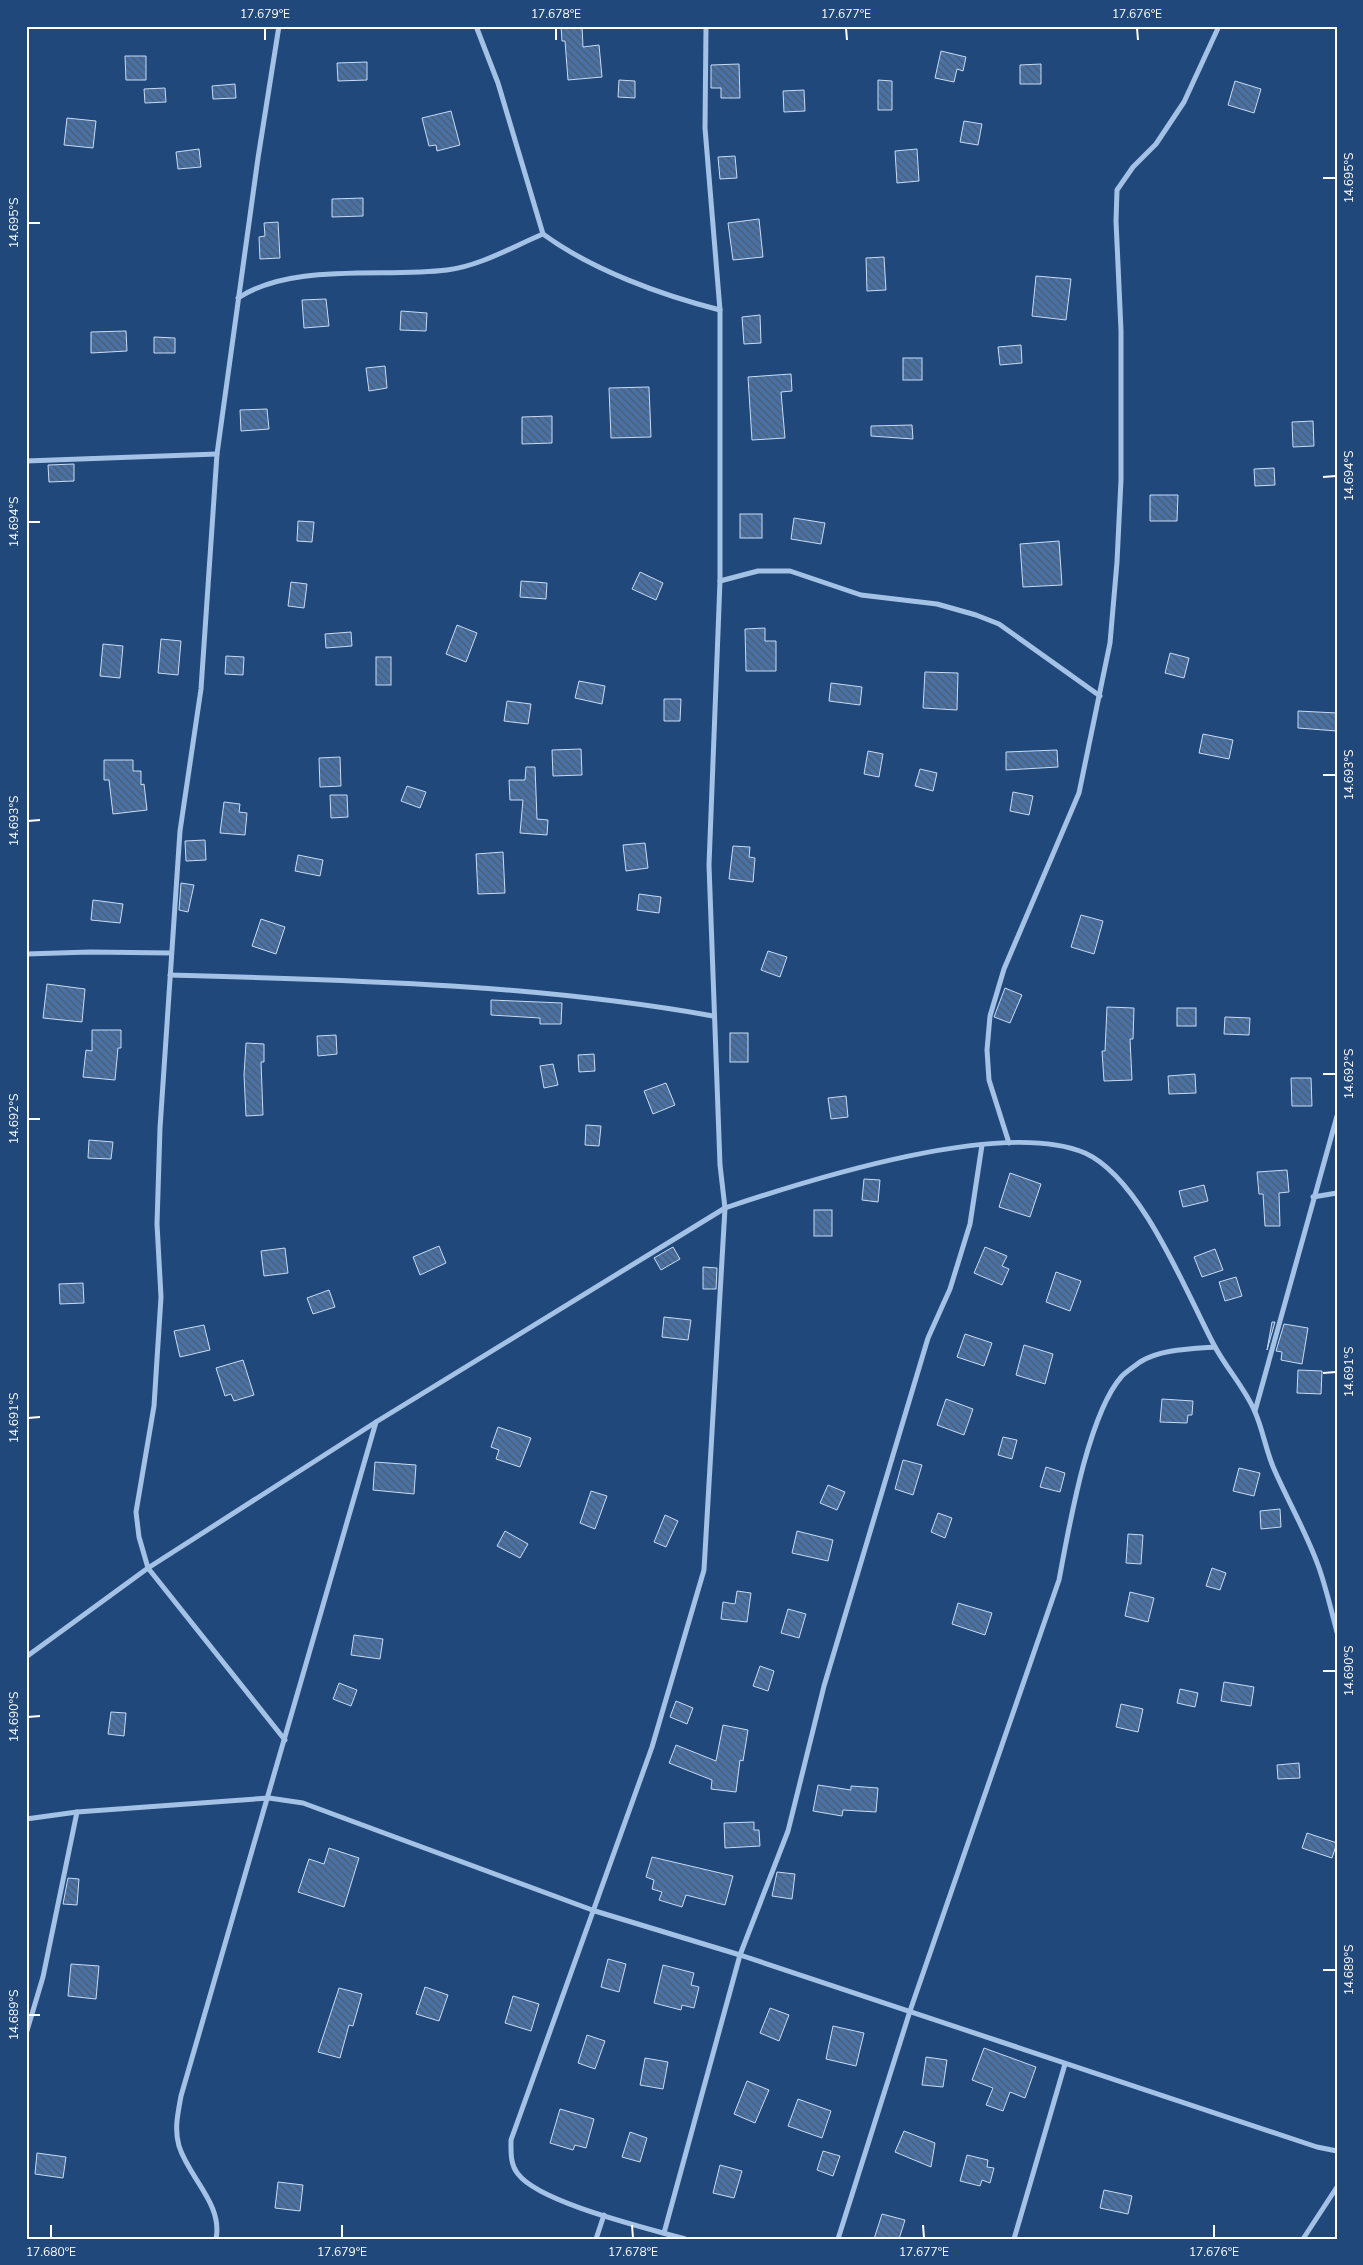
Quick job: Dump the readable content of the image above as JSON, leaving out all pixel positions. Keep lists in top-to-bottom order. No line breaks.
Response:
{"coordinates":["17.679°E","17.678°E","17.677°E","17.676°E","14.695°S","14.694°S","14.693°S","14.692°S","14.691°S","14.690°S","14.689°S","17.680°E"]}
